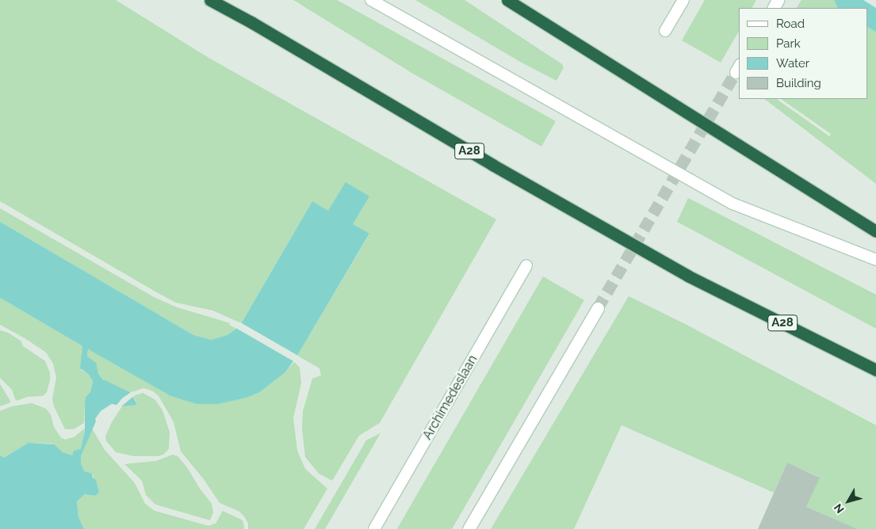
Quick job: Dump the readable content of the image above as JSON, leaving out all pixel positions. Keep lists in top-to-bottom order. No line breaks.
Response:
{"streets":{"highway":["A28"],"lane":["Archimedeslaan"]},"legend":["Road","Park","Water","Building"],"north":"bottom left"}
